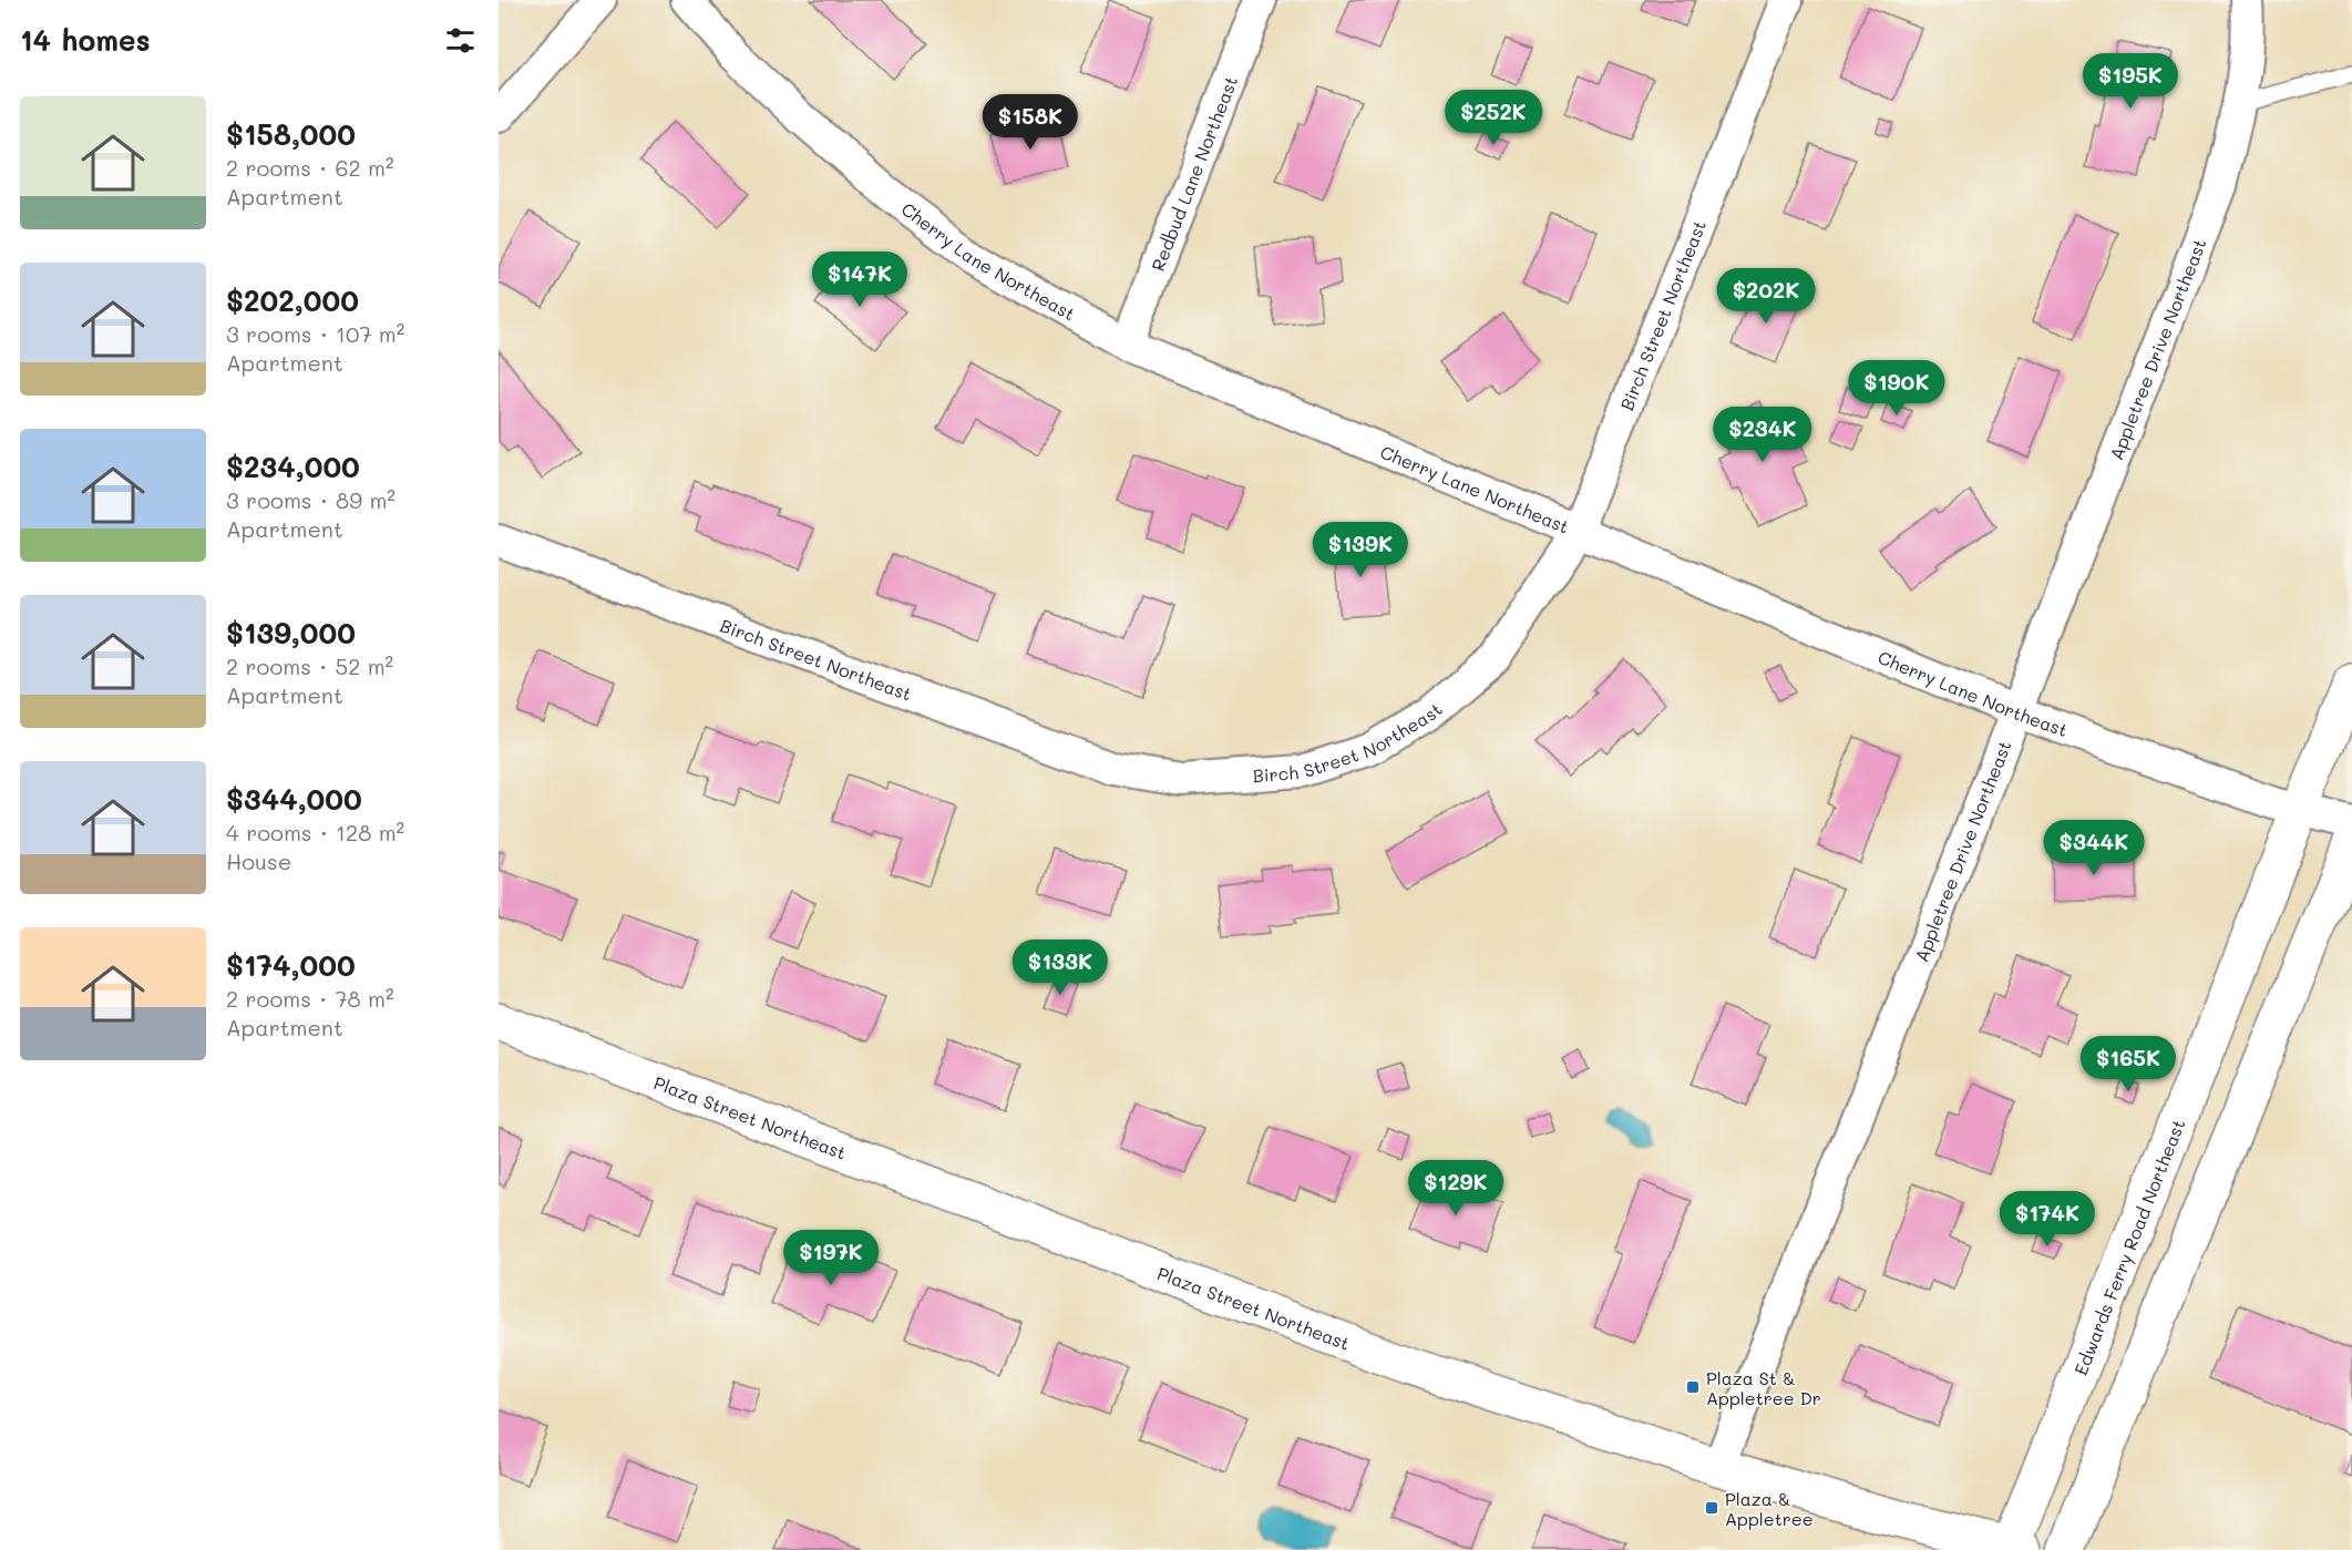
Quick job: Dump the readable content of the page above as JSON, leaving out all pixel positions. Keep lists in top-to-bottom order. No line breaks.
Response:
{"streets":{"main road":["Plaza Street Northeast","Edwards Ferry Road Northeast"],"street":["Redbud Lane Northeast","Cherry Lane Northeast","Birch Street Northeast","Appletree Drive Northeast"]},"crossings":[["Redbud Lane Northeast","Cherry Lane Northeast"],["Cherry Lane Northeast","Birch Street Northeast"],["Cherry Lane Northeast","Appletree Drive Northeast"],["Cherry Lane Northeast","Edwards Ferry Road Northeast"],["Appletree Drive Northeast","Plaza Street Northeast"],["Plaza Street Northeast","Edwards Ferry Road Northeast"]],"places":{"transit":["Plaza St & Appletree Dr","Plaza & Appletree"]},"page":{"heading":"14 homes","price":["$195K","$252K","$158K","$147K","$202K","$190K","$234K","$139K","$344K","$133K","$165K","$129K","$174K","$197K"],"list":[{"name":"$158,000","note":"2 rooms · 62 m² · Apartment"},{"name":"$202,000","note":"3 rooms · 107 m² · Apartment"},{"name":"$234,000","note":"3 rooms · 89 m² · Apartment"},{"name":"$139,000","note":"2 rooms · 52 m² · Apartment"},{"name":"$344,000","note":"4 rooms · 128 m² · House"},{"name":"$174,000","note":"2 rooms · 78 m² · Apartment"}]}}
